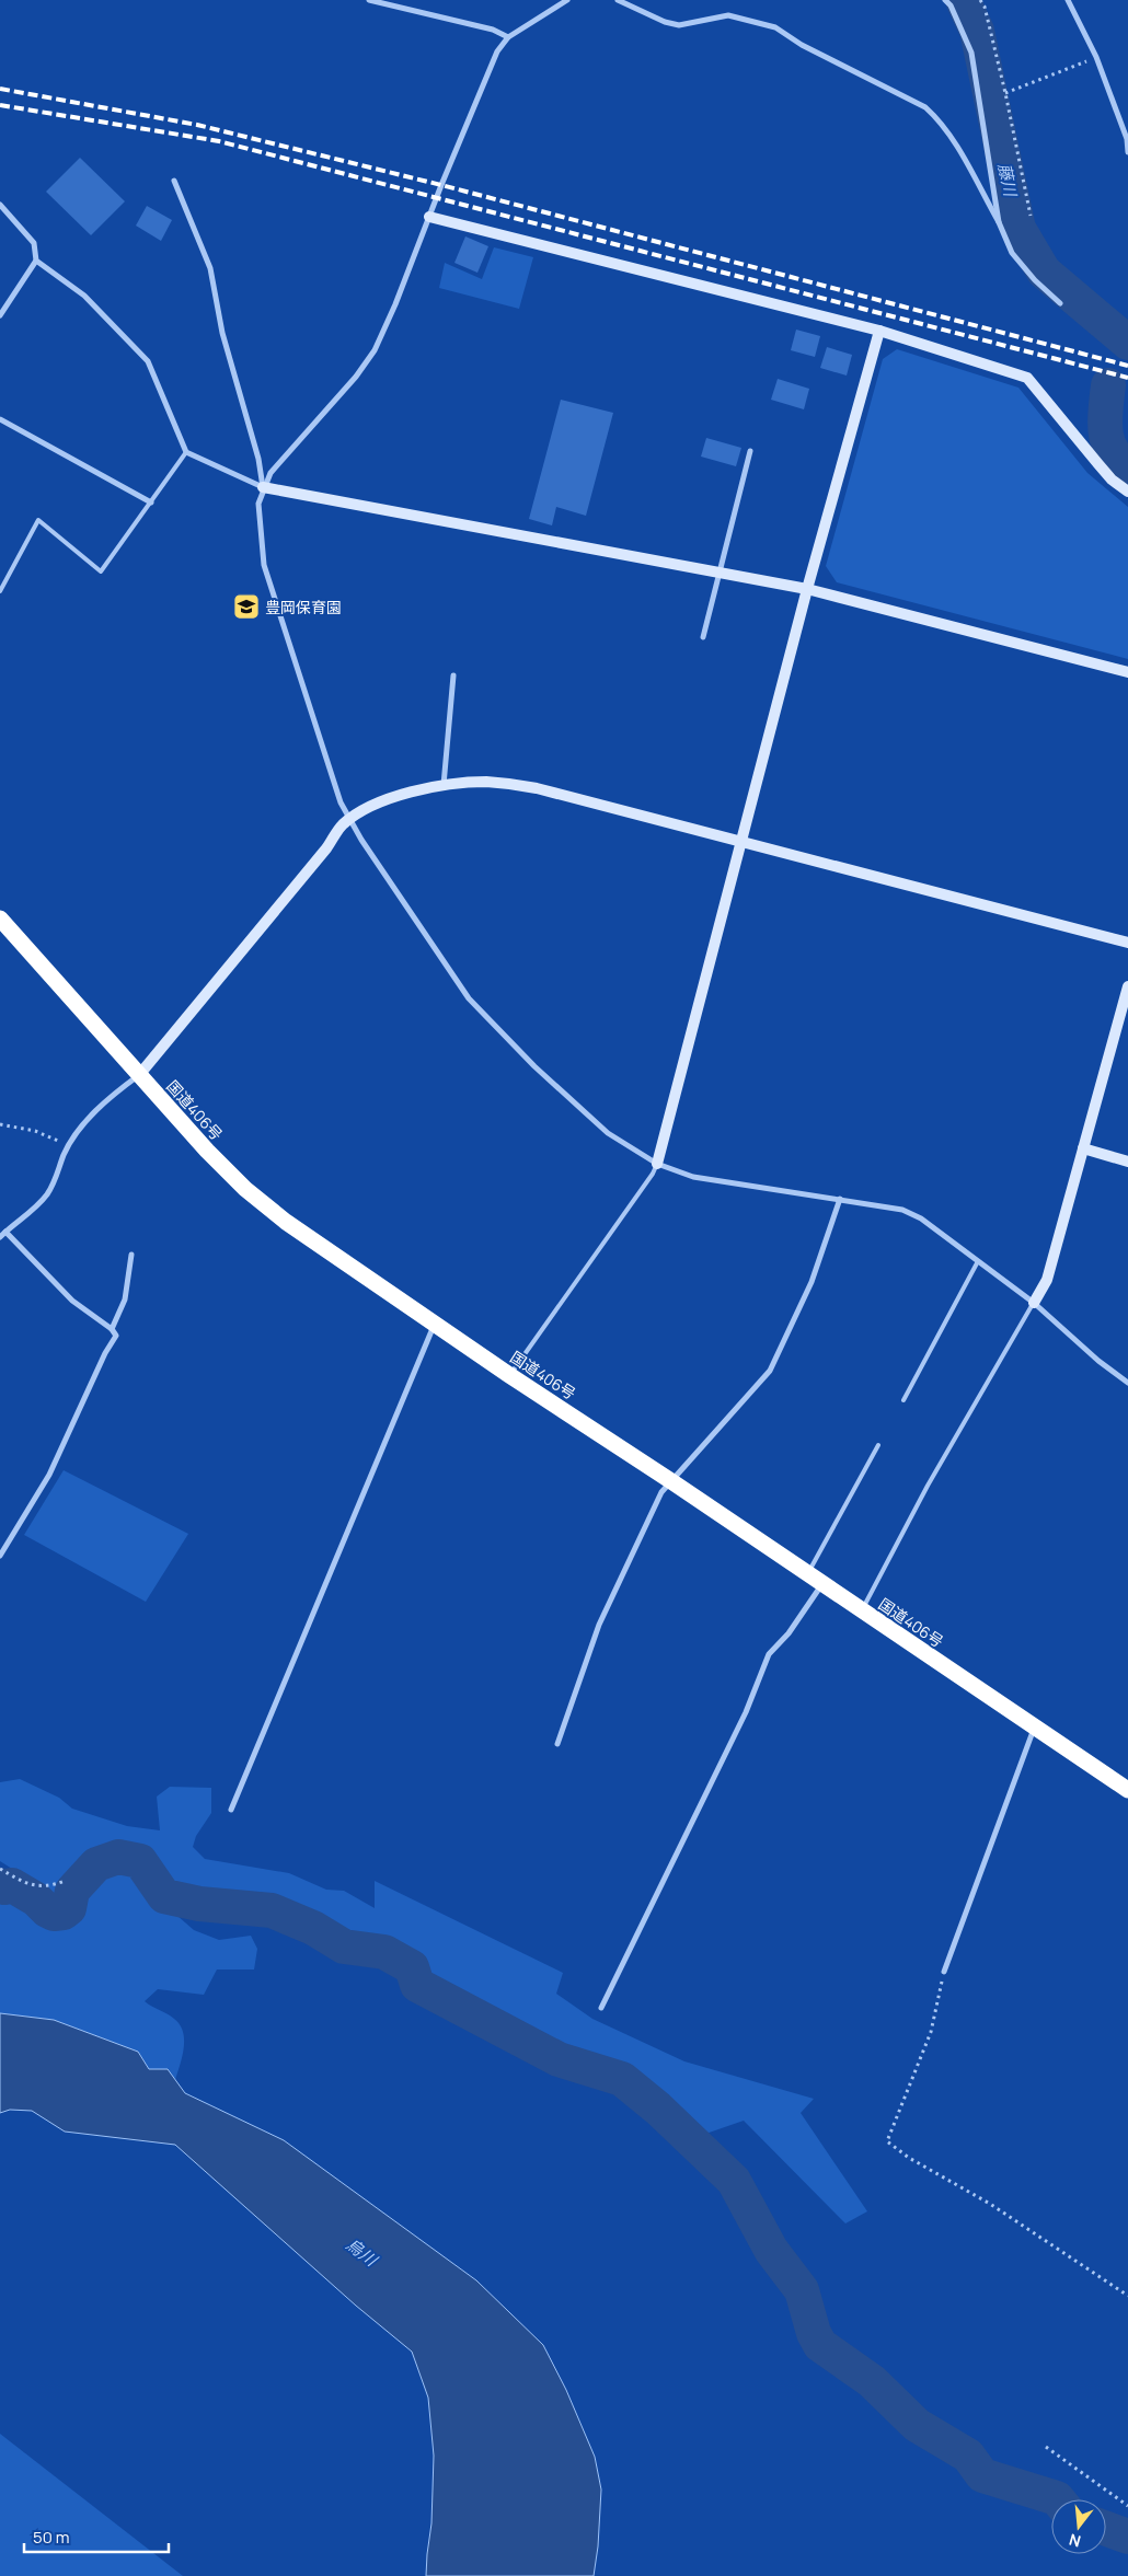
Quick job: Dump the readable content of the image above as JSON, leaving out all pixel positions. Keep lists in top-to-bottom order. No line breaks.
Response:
{"streets":{"highway":["国道406号"]},"water":["藤川","烏川"],"places":{"school or university":["豊岡保育園"]},"scale_bar":"50 m","north":"bottom"}
